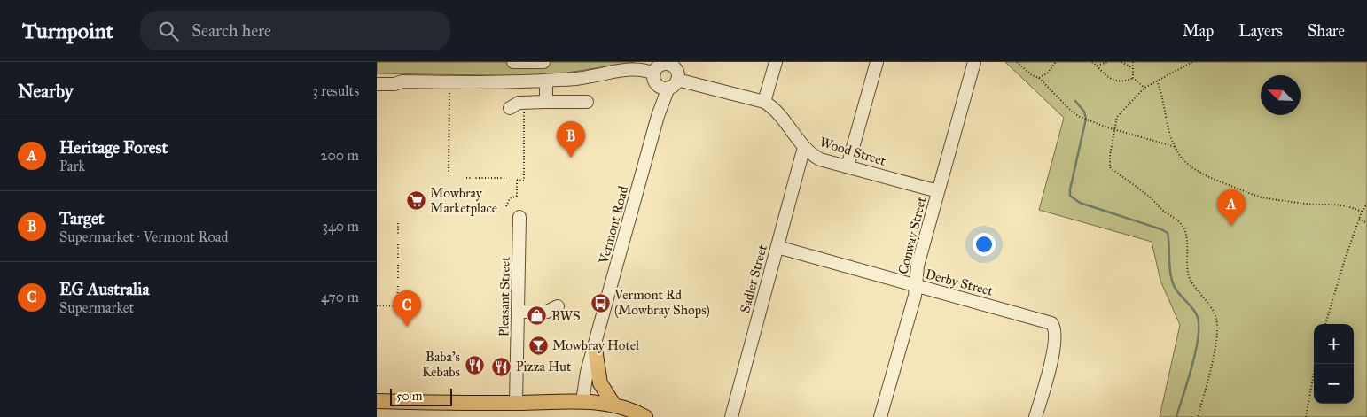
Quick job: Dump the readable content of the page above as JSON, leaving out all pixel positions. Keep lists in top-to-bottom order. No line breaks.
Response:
{"streets":{"street":["Wood Street","Vermont Road","Conway Street","Sadler Street","Derby Street","Pleasant Street"]},"crossings":[["Wood Street","Vermont Road"],["Wood Street","Conway Street"],["Wood Street","Sadler Street"],["Conway Street","Derby Street"],["Sadler Street","Derby Street"]],"places":{"supermarket":["Mowbray Marketplace"],"bus stop":["Vermont Rd (Mowbray Shops)"],"shop":["BWS"],"bar":["Mowbray Hotel"],"restaurant":["Baba's Kebabs","Pizza Hut"]},"scale_bar":"50 m","north":"top left","page":{"header":"Turnpoint","search":"Search here","nav":["Map","Layers","Share"],"heading":["Nearby","3 results"],"list":[{"mark":"A","name":"Heritage Forest","note":"Park","value":"200 m"},{"mark":"B","name":"Target","note":"Supermarket · Vermont Road","value":"340 m"},{"mark":"C","name":"EG Australia","note":"Supermarket","value":"470 m"}],"pins":["B","A","C"],"map_buttons":["+","−"],"scale":"50 m"}}
